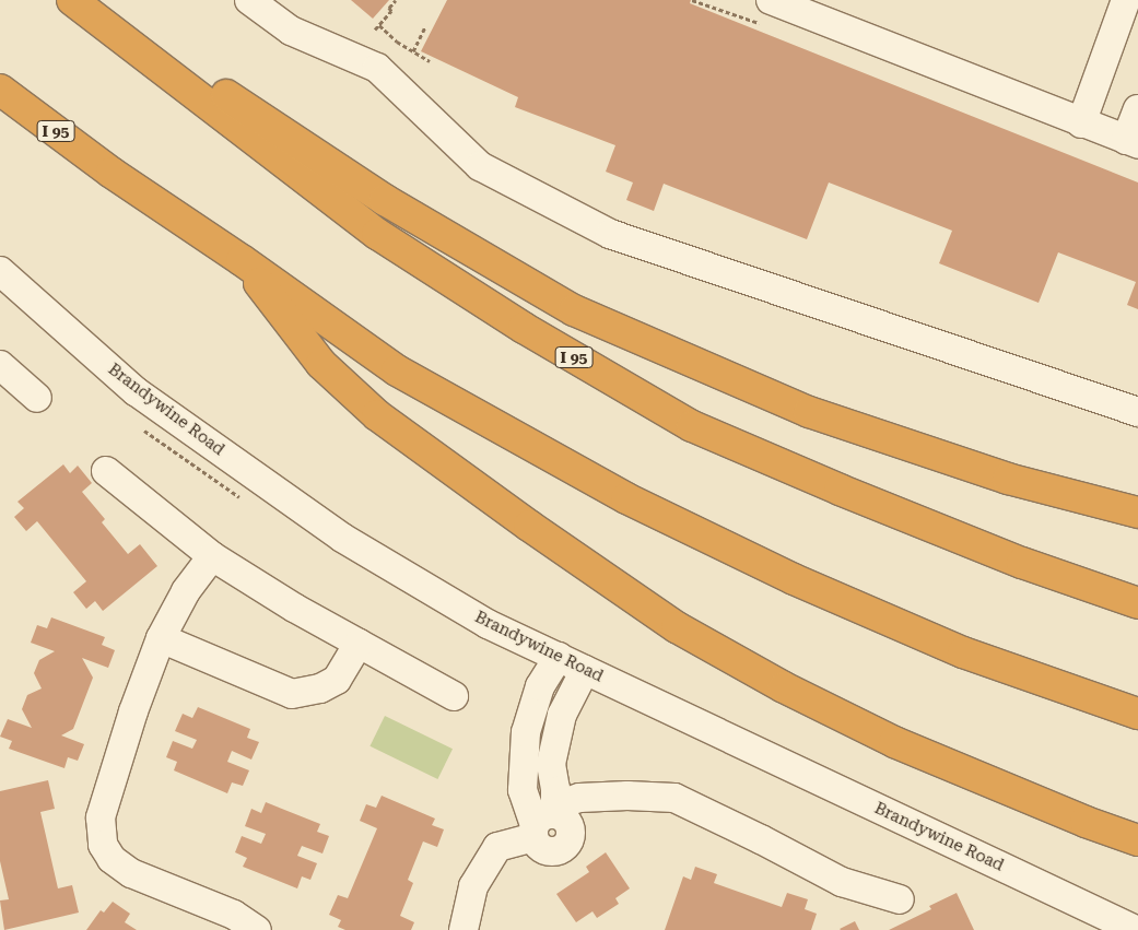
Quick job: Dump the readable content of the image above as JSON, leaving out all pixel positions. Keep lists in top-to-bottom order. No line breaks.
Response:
{"streets":{"highway":["I 95"],"street":["Brandywine Road"]}}
